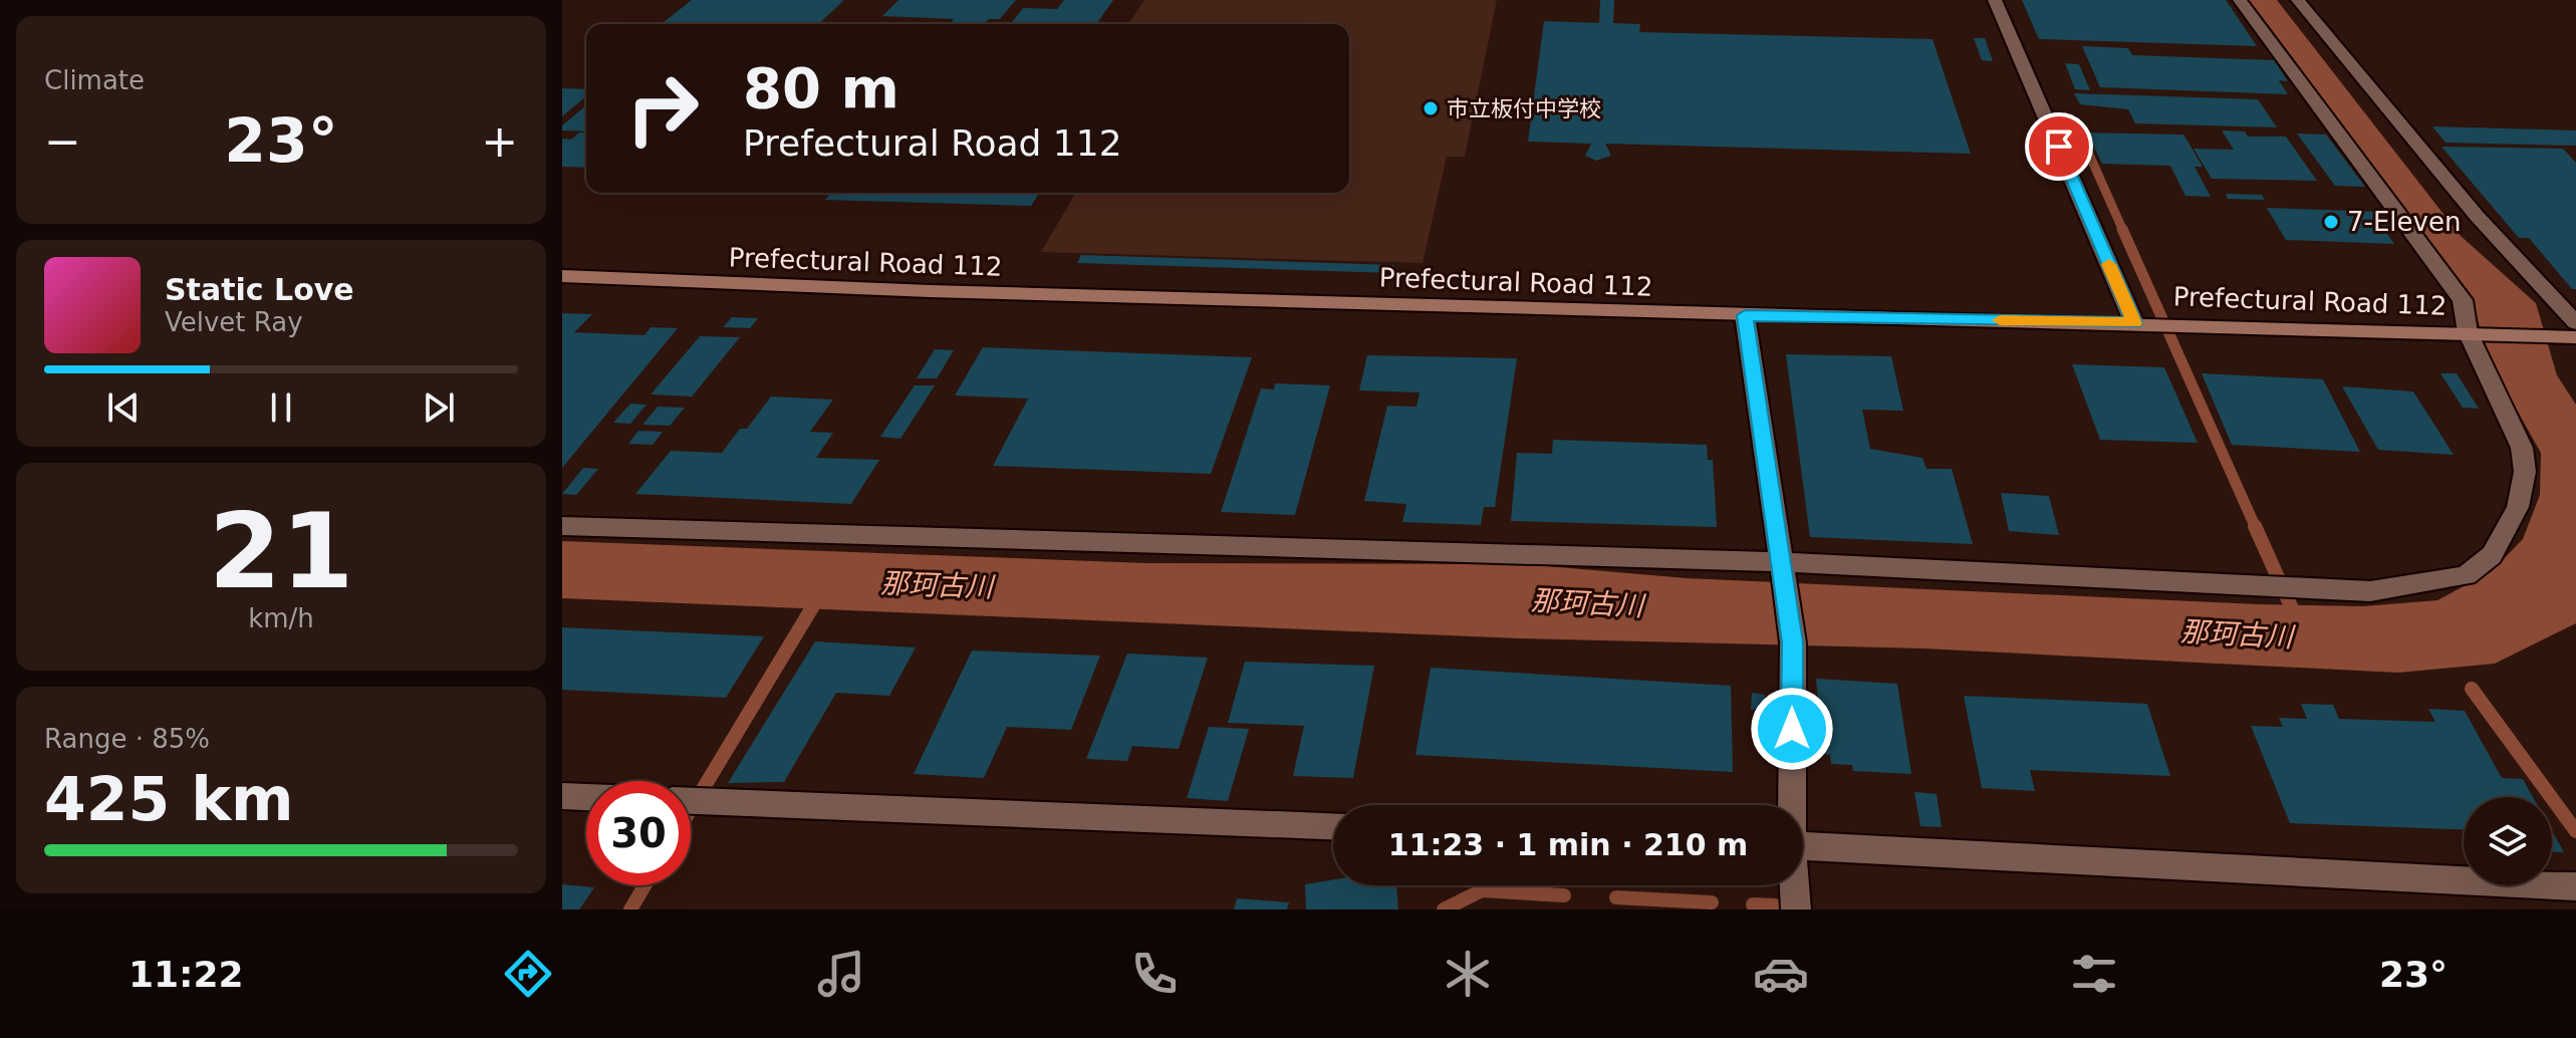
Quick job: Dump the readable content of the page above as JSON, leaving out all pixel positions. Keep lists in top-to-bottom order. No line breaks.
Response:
{"streets":{"main road":["Prefectural Road 112"]},"water":["那珂古川"],"places":["市立板付中学校","7-Eleven"],"page":{"tile":["Climate",["21","km/h"],["Range · 85%","425 km"]],"turn":["80 m","Prefectural Road 112"],"heat":["−","23°","+"],"song":["Static Love","Velvet Ray"],"limit":"30","trip":"11:23 · 1 min · 210 m","tabs":["11:22","23°"]}}
